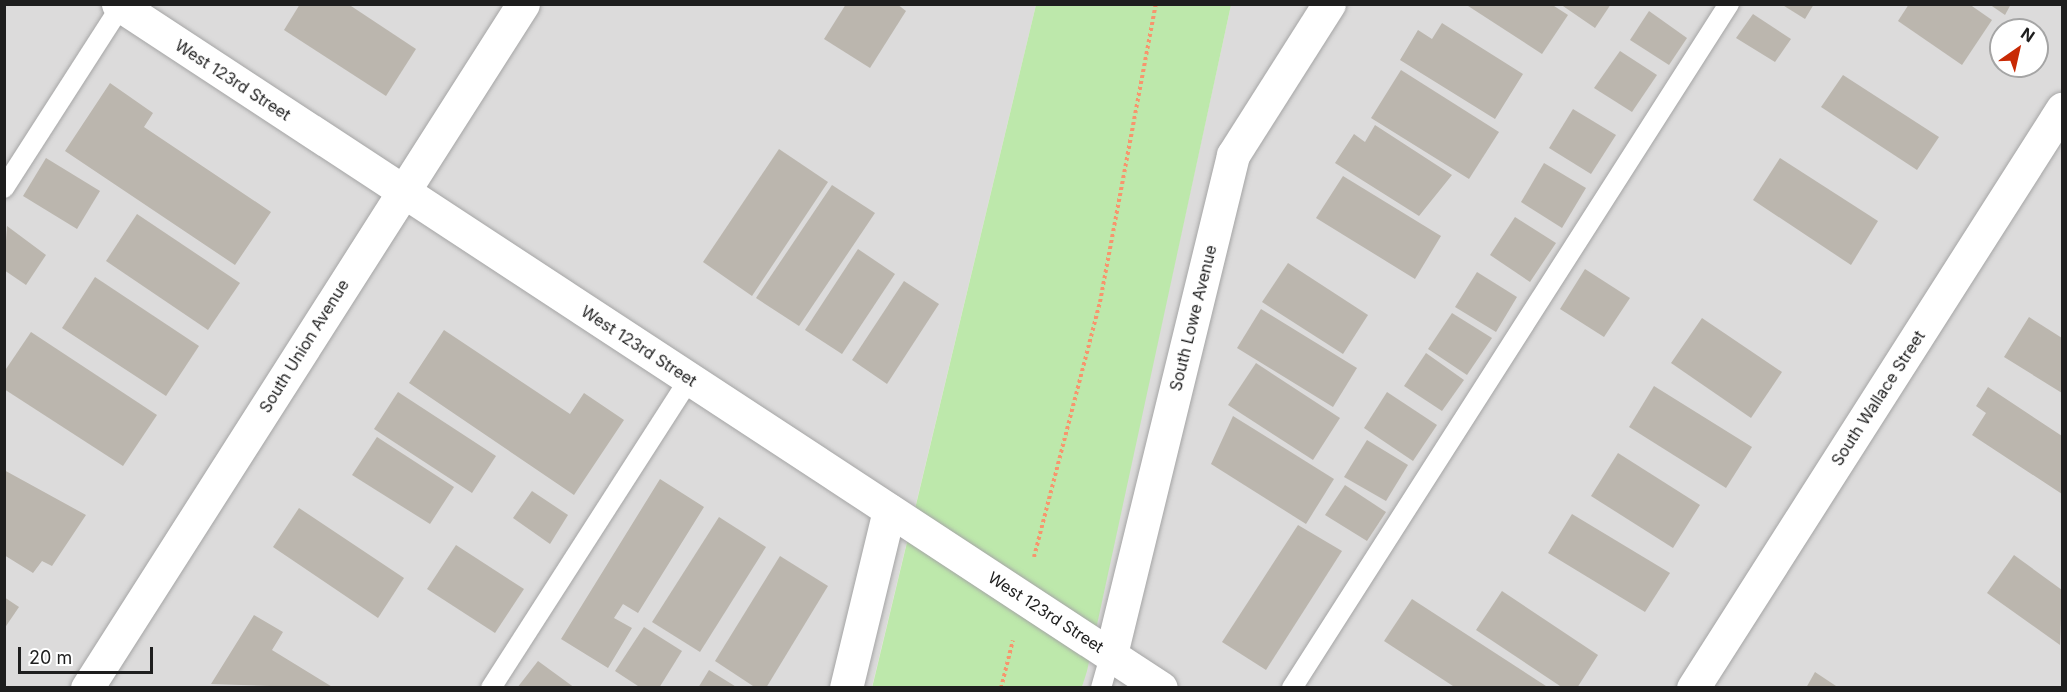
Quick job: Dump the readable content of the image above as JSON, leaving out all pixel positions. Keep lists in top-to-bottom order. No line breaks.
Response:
{"streets":{"street":["West 123rd Street","South Lowe Avenue","South Union Avenue","South Wallace Street"]},"crossings":[["West 123rd Street","South Lowe Avenue"],["West 123rd Street","South Union Avenue"]],"scale_bar":"20 m","north":"top right"}
